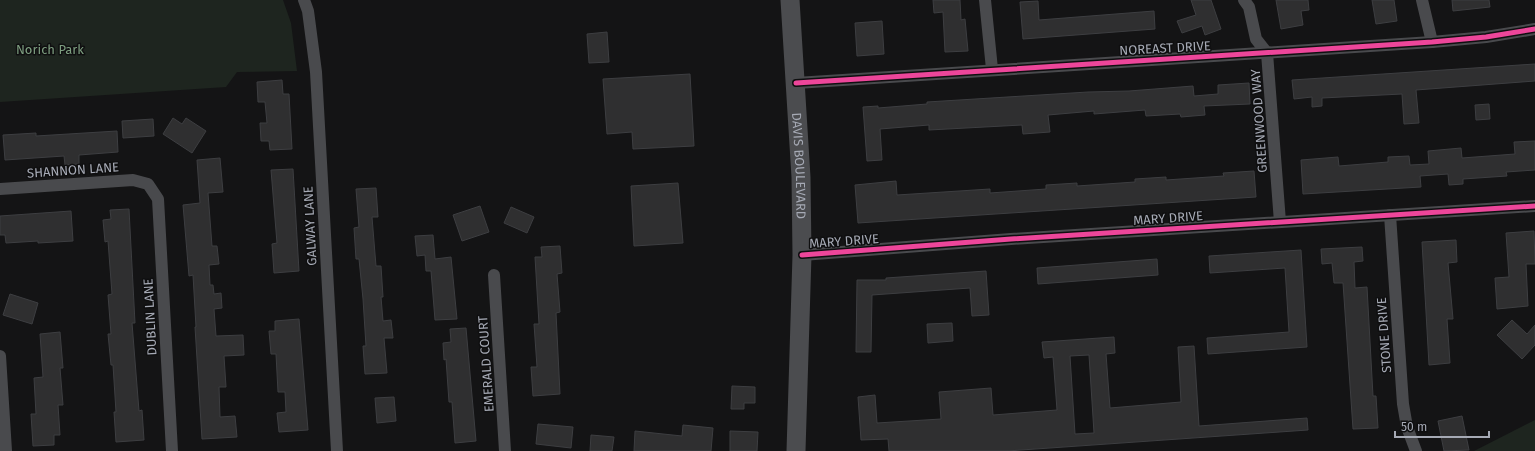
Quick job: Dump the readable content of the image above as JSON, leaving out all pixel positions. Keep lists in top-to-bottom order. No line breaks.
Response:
{"streets":{"main road":["DAVIS BOULEVARD"],"street":["NOREAST DRIVE","GREENWOOD WAY","SHANNON LANE","MARY DRIVE","GALWAY LANE","DUBLIN LANE","STONE DRIVE","EMERALD COURT"]},"crossings":[["NOREAST DRIVE","GREENWOOD WAY"],["NOREAST DRIVE","DAVIS BOULEVARD"],["GREENWOOD WAY","MARY DRIVE"],["DAVIS BOULEVARD","MARY DRIVE"],["SHANNON LANE","DUBLIN LANE"],["MARY DRIVE","STONE DRIVE"]],"parks":["Norich Park"],"scale_bar":"50 m"}
